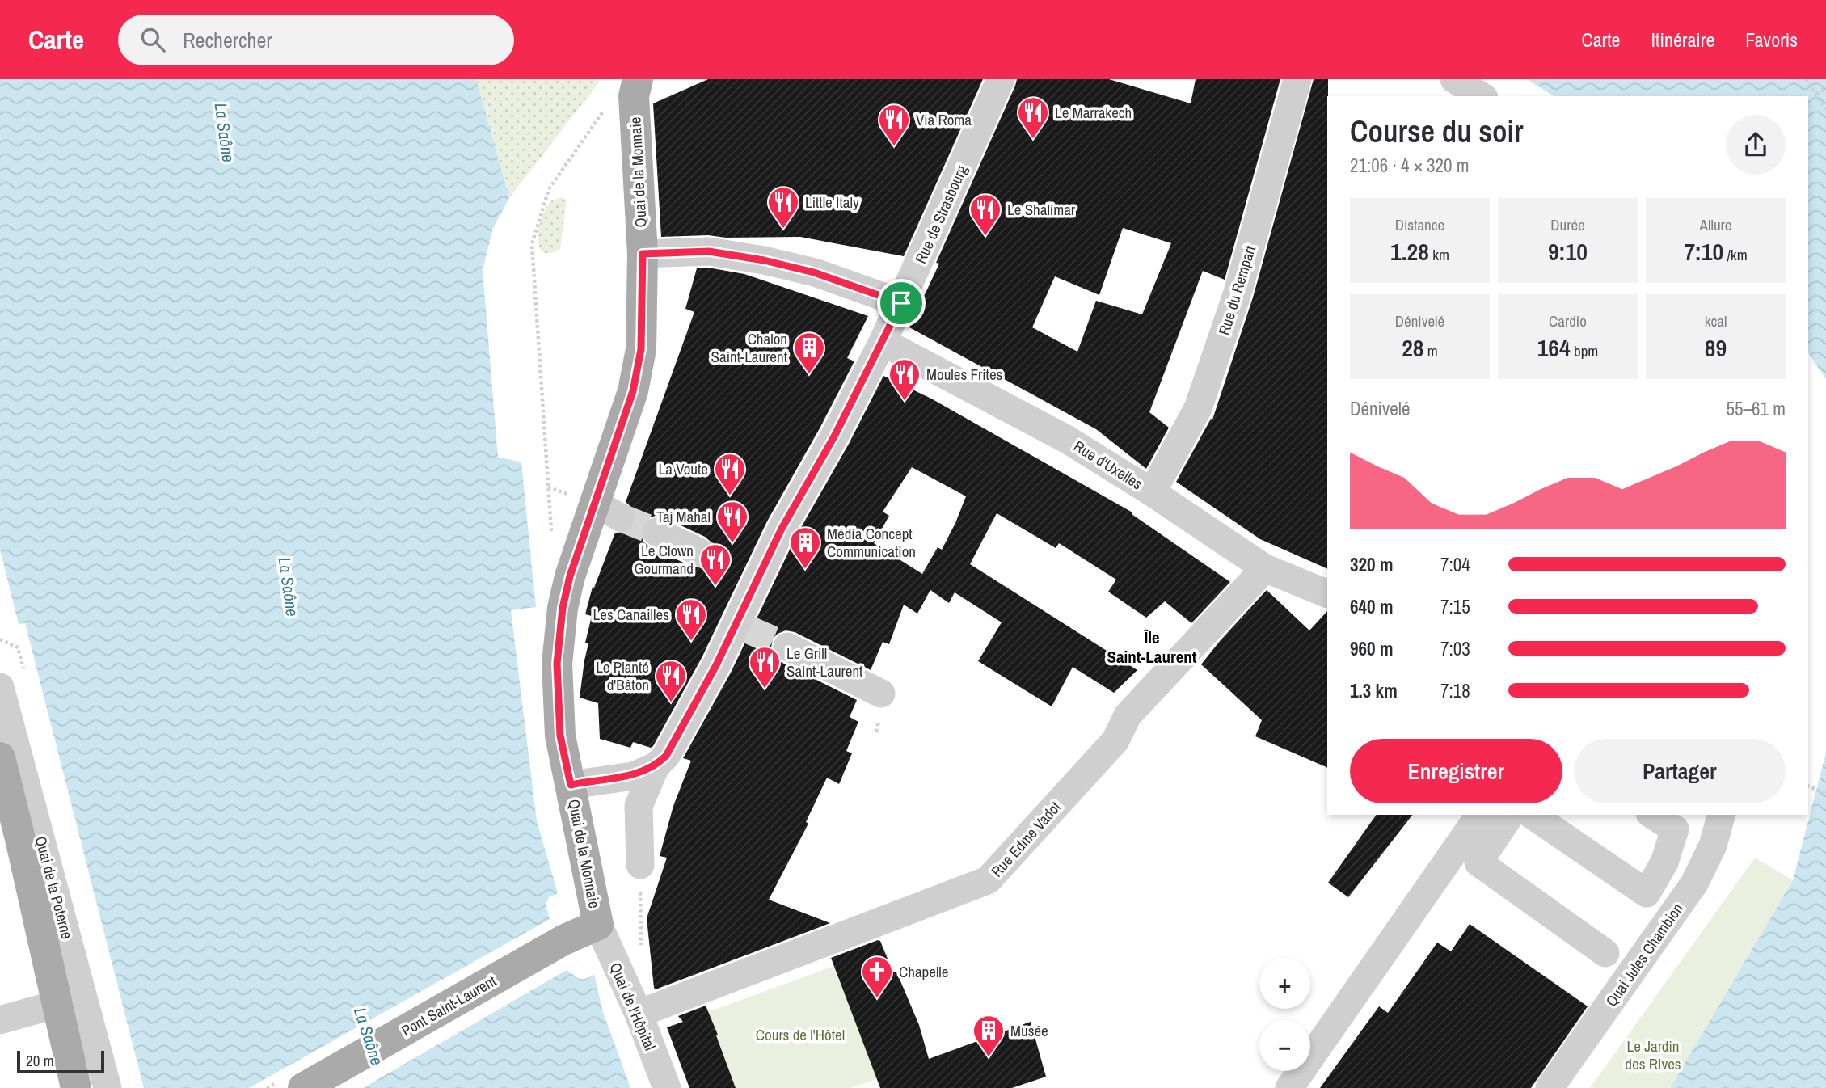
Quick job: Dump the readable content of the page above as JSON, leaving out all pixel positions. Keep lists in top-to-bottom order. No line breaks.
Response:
{"streets":{"main road":["Quai de la Monnaie","Quai de la Poterne","Pont Saint-Laurent"],"street":["Rue de Strasbourg","Rue du Rempart","Rue d'Uxelles","Rue Edme Vadot","Quai Jules Chambion","Quai de l'Hôpital"]},"crossings":[["Quai de la Monnaie","Pont Saint-Laurent"],["Quai de la Monnaie","Quai de l'Hôpital"],["Rue de Strasbourg","Rue d'Uxelles"],["Rue du Rempart","Rue d'Uxelles"],["Rue d'Uxelles","Rue Edme Vadot"],["Rue Edme Vadot","Quai de l'Hôpital"]],"districts":["Île Saint-Laurent"],"water":["La Saône"],"parks":["Cours de l'Hôtel","Le Jardin des Rives"],"places":{"restaurant":["Le Marrakech","Via Roma","Little Italy","Le Shalimar","Moules Frites","La Voute","Taj Mahal","Le Clown Gourmand","Les Canailles","Le Grill Saint-Laurent","Le Planté d'Bâton"],"building":["Chalon Saint-Laurent","Média Concept Communication","Musée"],"church":["Chapelle"]},"scale_bar":"20 m","page":{"header":"Carte","search":"Rechercher","nav":["Carte","Itinéraire","Favoris"],"heading":["Course du soir","21:06 · 4 × 320 m"],"stats":[["Distance","1.28 km"],["Durée","9:10"],["Allure","7:10 /km"],["Dénivelé","28 m"],["Cardio","164 bpm"],["kcal","89"]],"chart":["Dénivelé","55–61 m"],"list":[{"name":"320 m","note":"7:04"},{"name":"640 m","note":"7:15"},{"name":"960 m","note":"7:03"},{"name":"1.3 km","note":"7:18"}],"buttons":["Enregistrer","Partager"],"map_buttons":["+","−"],"scale":"20 m"}}
